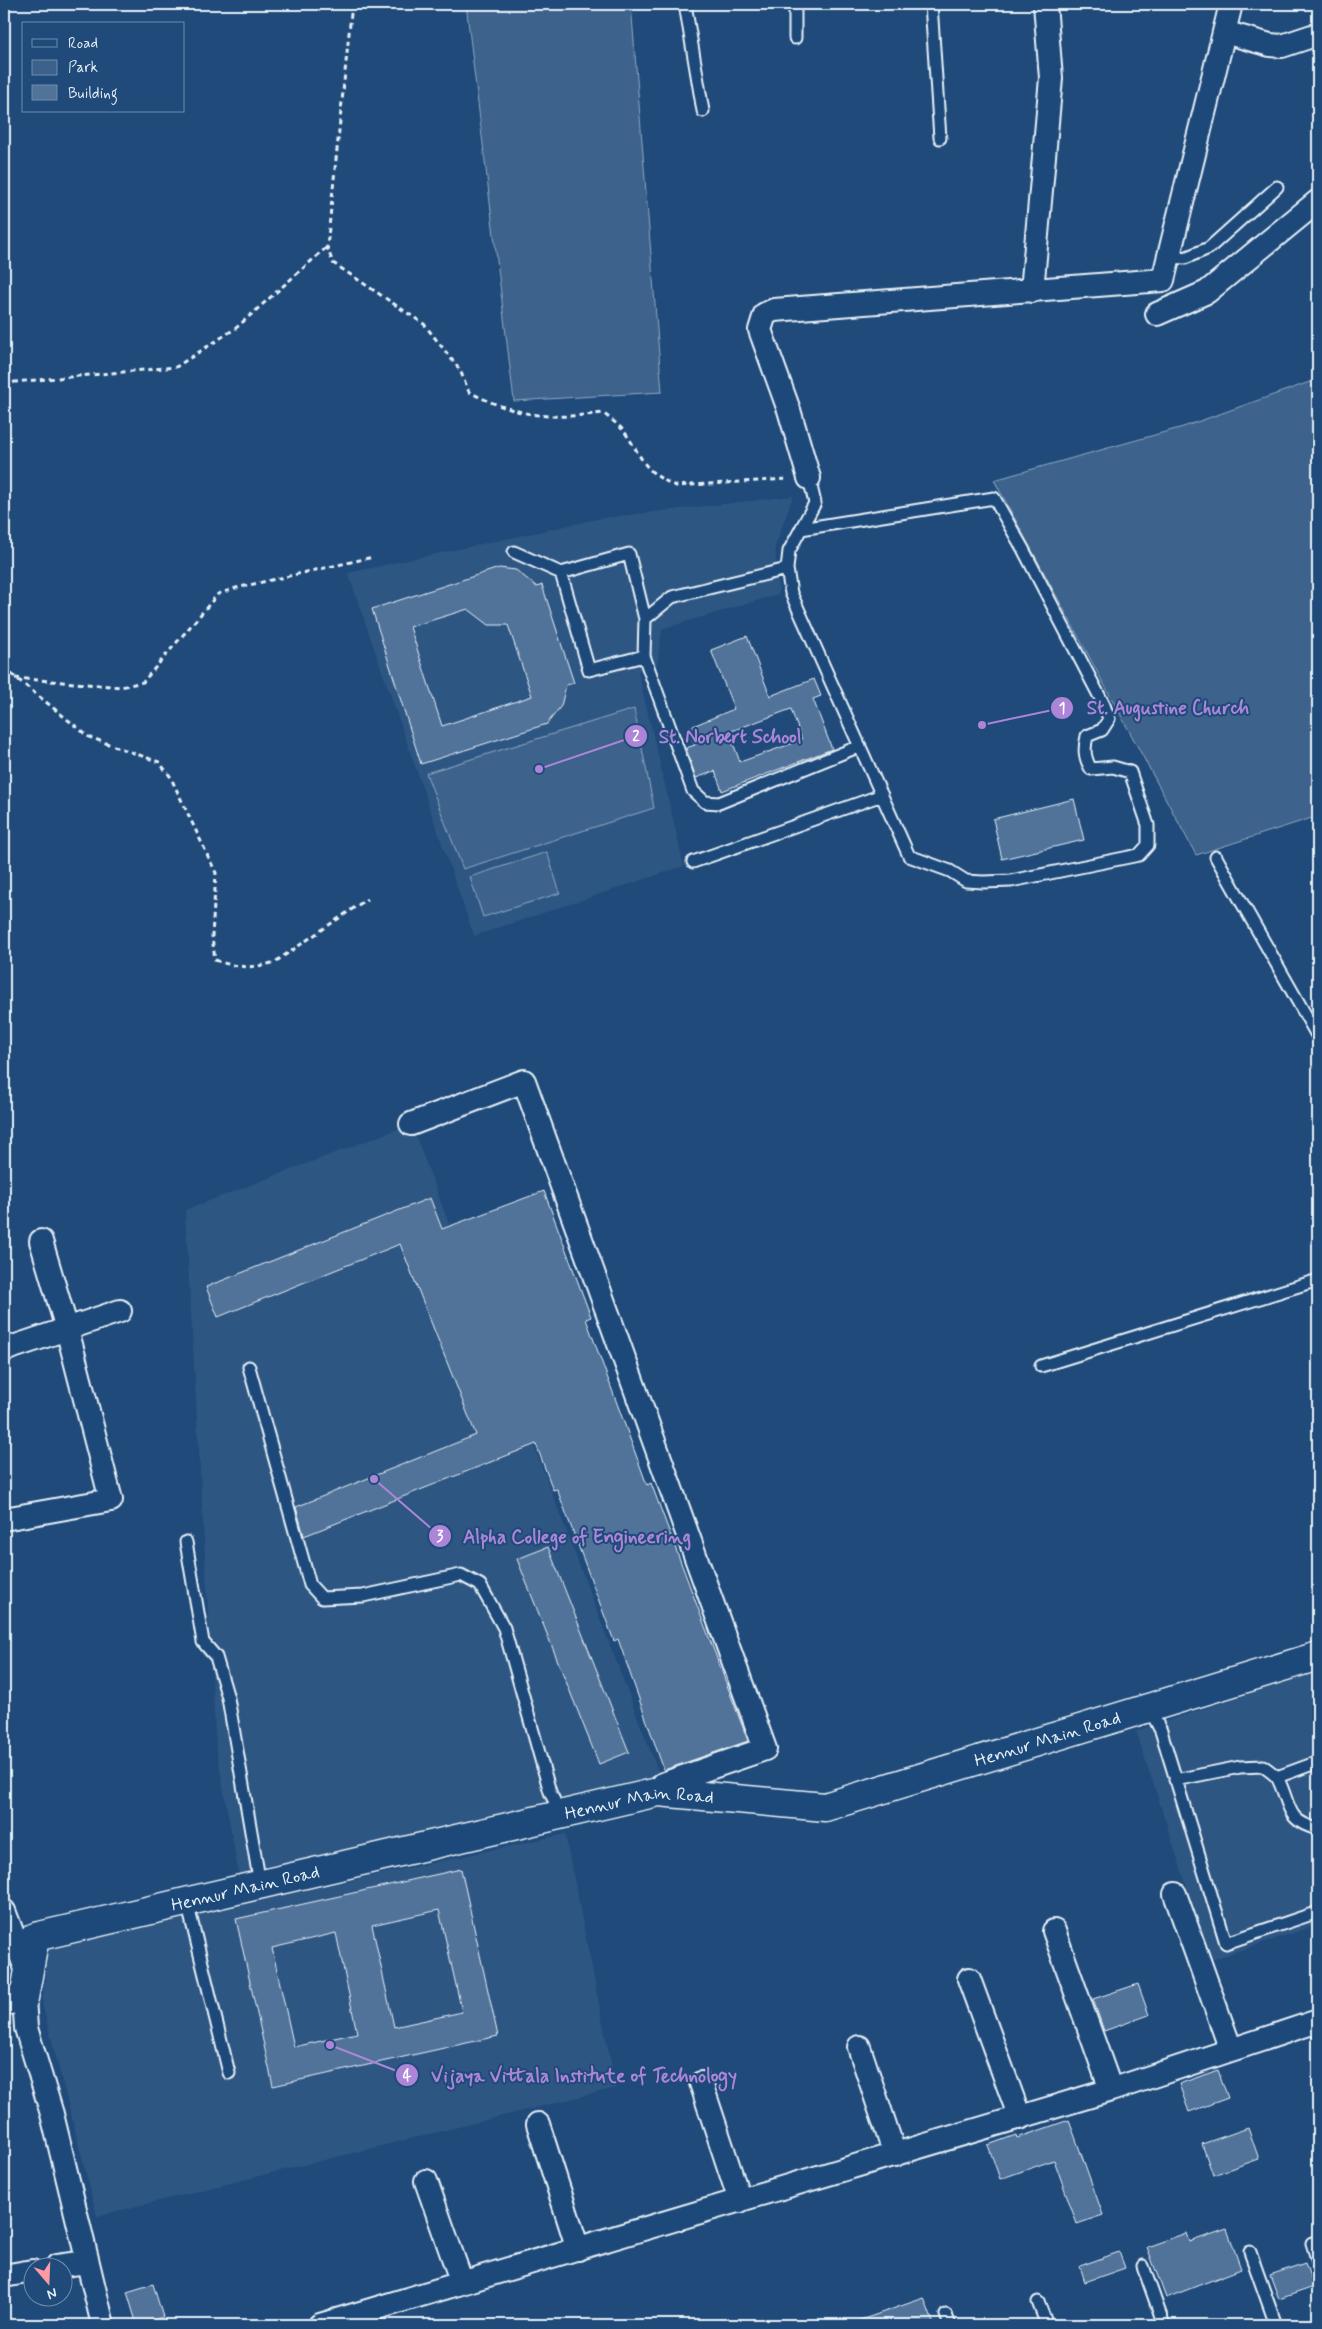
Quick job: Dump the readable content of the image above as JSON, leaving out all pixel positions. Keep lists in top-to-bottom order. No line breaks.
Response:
{"streets":{"main road":["Hennur Main Road"]},"places":["St. Augustine Church","St. Norbert School","Alpha College of Engineering","Vijaya Vittala Institute of Technology"],"legend":["Road","Park","Building"],"north":"bottom"}
